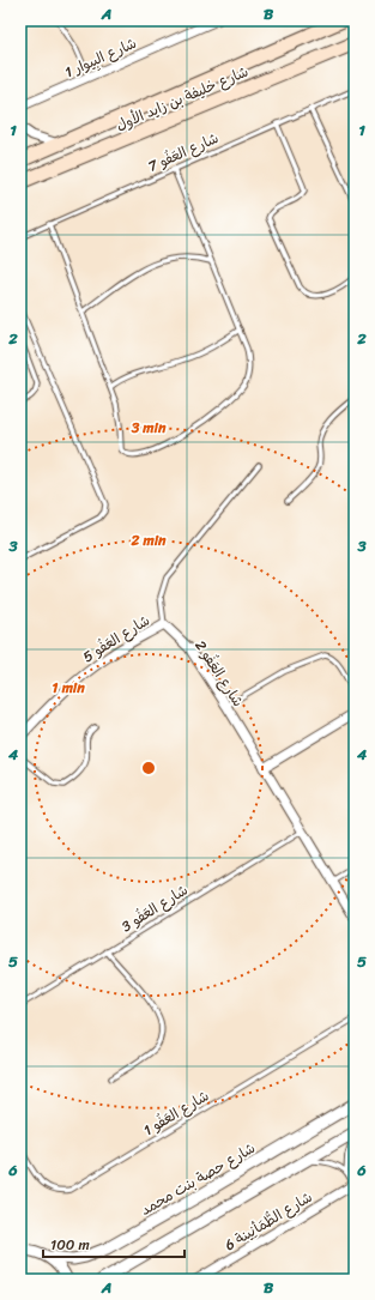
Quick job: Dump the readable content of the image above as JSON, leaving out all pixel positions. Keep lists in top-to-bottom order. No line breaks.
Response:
{"streets":{"main road":["شارع خليفة بن زايد الأول"],"street":["شارع البِيوار 1","شارع العَفُو 5","شارع العَفُو 2","شارع حصة بنت محمد","شارع الطُّمَأنِينة 6"],"lane":["شارع العَفُو 7","شارع العَفُو 3","شارع العَفُو 1"]},"crossings":[["شارع العَفُو 5","شارع العَفُو 2"],["شارع العَفُو 2","شارع العَفُو 3"]],"scale_bar":"100 m","grid":{"columns":["A","B"],"rows":["1","2","3","4","5","6"]},"rings":["3 min","2 min","1 min"]}
